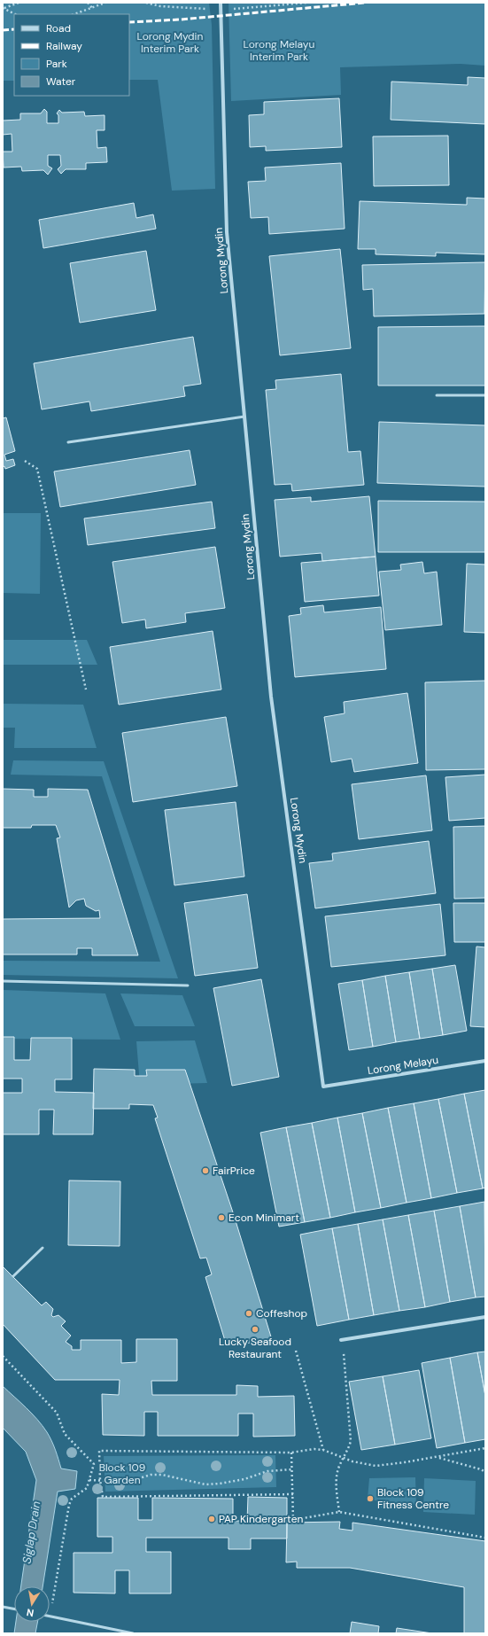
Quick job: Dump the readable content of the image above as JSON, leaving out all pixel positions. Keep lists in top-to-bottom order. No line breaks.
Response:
{"streets":{"street":["Lorong Mydin","Lorong Melayu"]},"crossings":[["Lorong Mydin","Lorong Melayu"]],"water":["Siglap Drain"],"parks":["Lorong Mydin Interim Park","Lorong Melayu Interim Park","Block 109 Garden"],"places":["FairPrice","Econ Minimart","Coffeshop","Lucky Seafood Restaurant","Block 109 Fitness Centre","PAP Kindergarten"],"legend":["Road","Railway","Park","Water"],"north":"bottom"}
